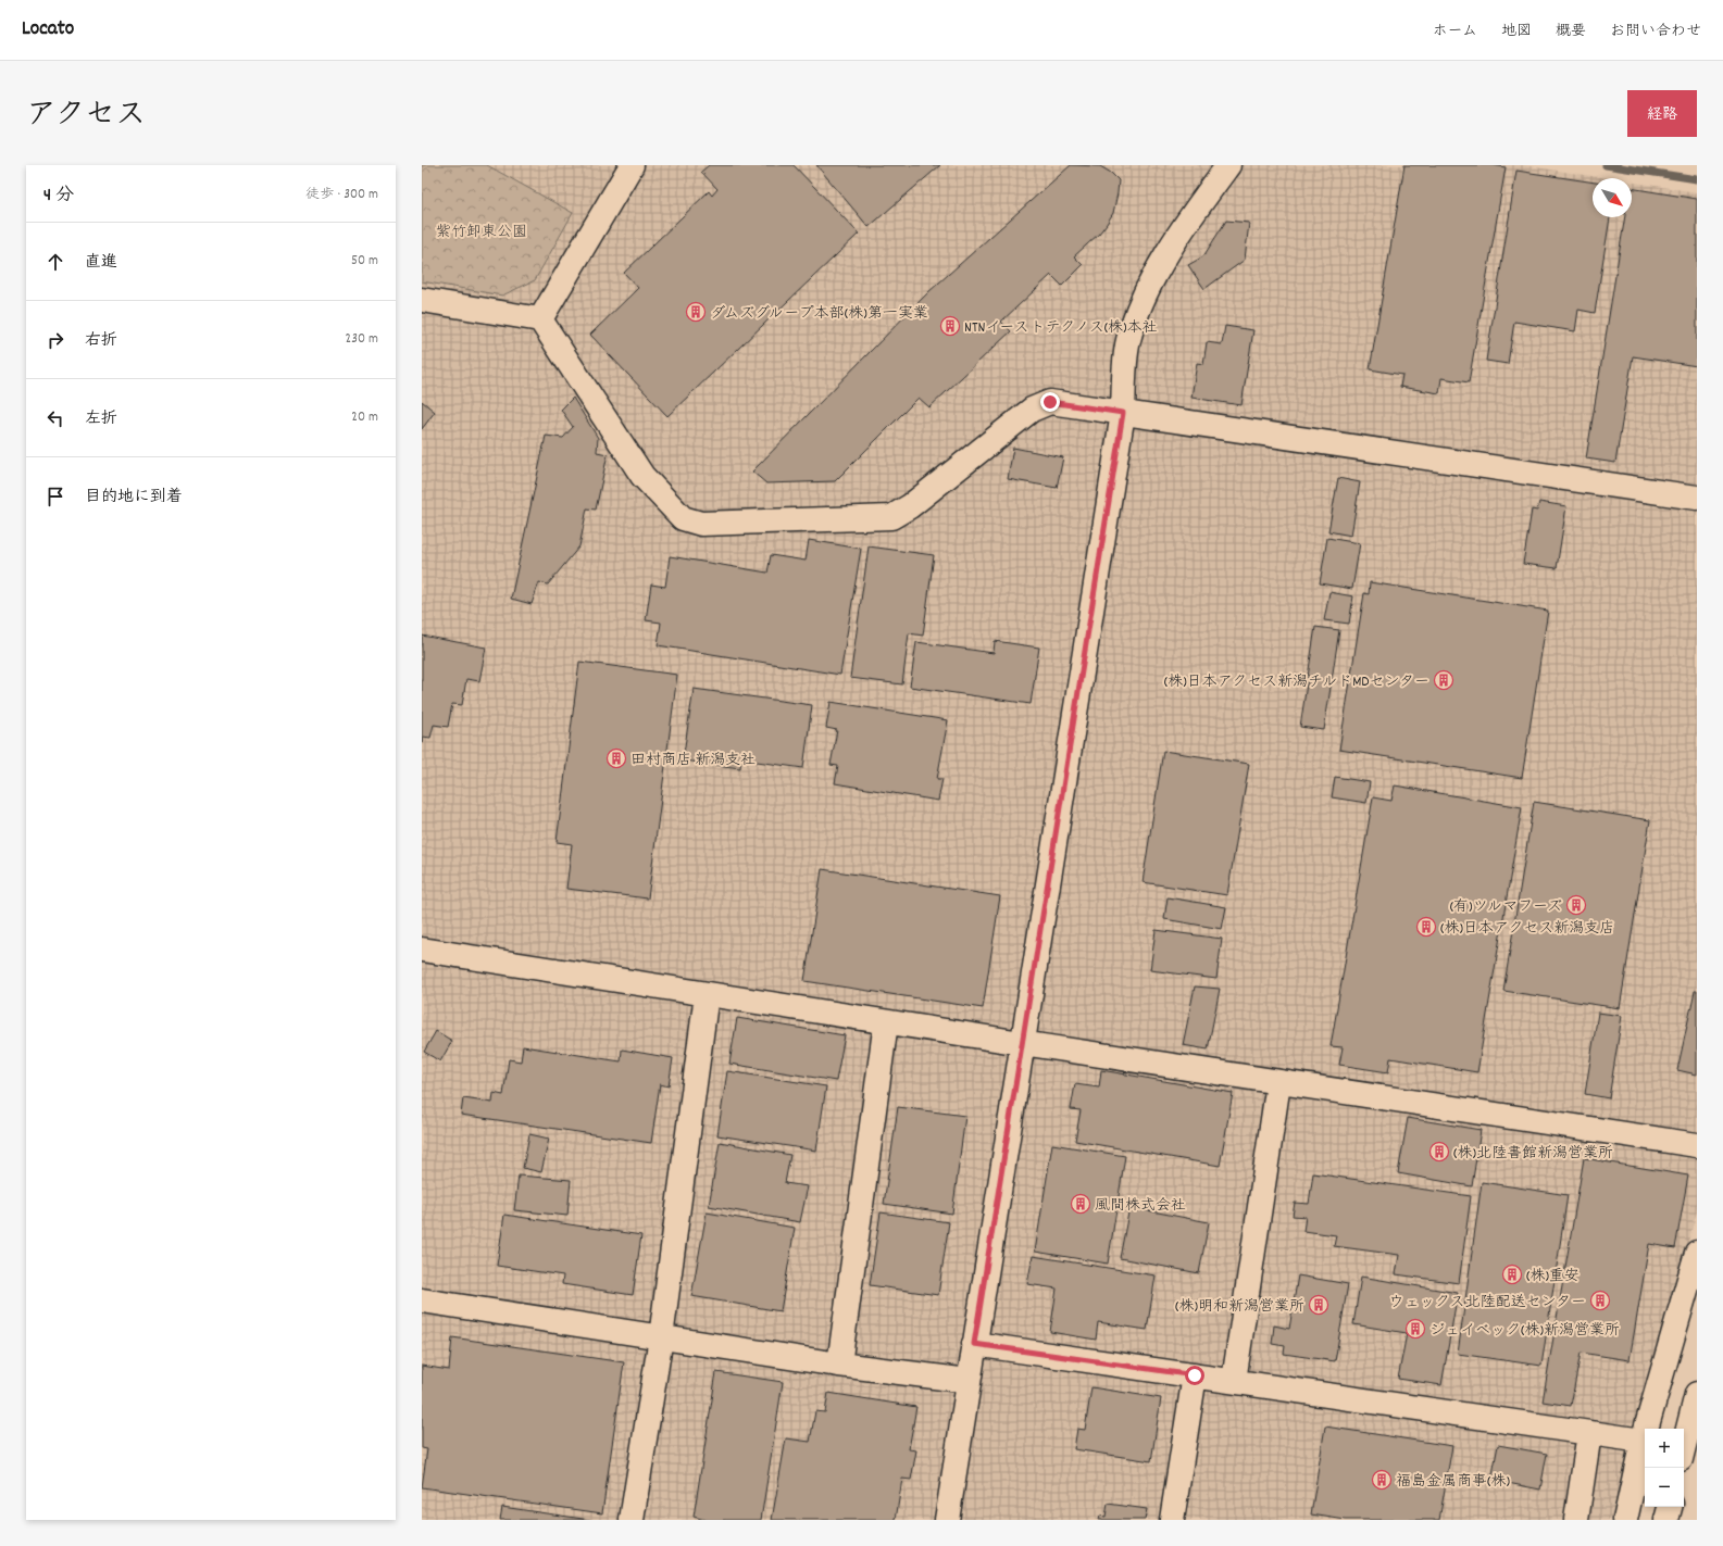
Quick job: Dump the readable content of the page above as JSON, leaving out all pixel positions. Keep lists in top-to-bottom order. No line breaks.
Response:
{"parks":["紫竹卸東公園"],"places":{"building":["ダムズグループ本部(株)第一実業","NTNイーストテクノス(株)本社","(株)日本アクセス新潟チルドMDセンター","田村商店 新潟支社","(有)ツルマフーズ","(株)日本アクセス新潟支店","(株)北陸書館新潟営業所","風間株式会社","(株)重安","ウェックス北陸配送センター","(株)明和新潟営業所","ジェイベック(株)新潟営業所","福島金属商事(株)"]},"north":"bottom right","page":{"header":"Locato","nav":["ホーム","地図","概要","お問い合わせ"],"title":"アクセス","buttons":"経路","heading":["4 分","徒歩 · 300 m"],"list":[["直進","50 m"],["右折","230 m"],["左折","20 m"],"目的地に到着"],"map_buttons":["+","−"]}}
